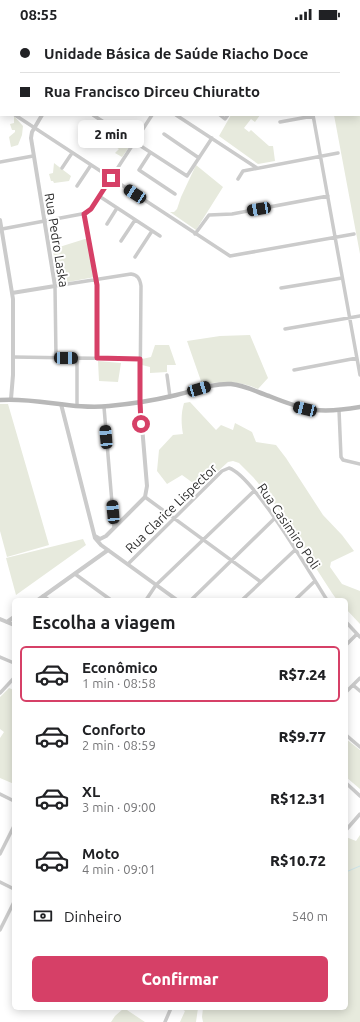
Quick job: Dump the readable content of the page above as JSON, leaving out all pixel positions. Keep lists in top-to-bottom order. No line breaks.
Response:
{"streets":{"street":["Rua Pedro Laska","Rua Clarice Lispector","Rua Casimiro Poli"]},"crossings":[["Rua Clarice Lispector","Rua Casimiro Poli"]],"page":{"status":"08:55","banner":["Unidade Básica de Saúde Riacho Doce","Rua Francisco Dirceu Chiuratto"],"bubble":"2 min","heading":"Escolha a viagem","list":[{"name":"Econômico","note":"1 min · 08:58","value":"R$7.24"},{"name":"Conforto","note":"2 min · 08:59","value":"R$9.77"},{"name":"XL","note":"3 min · 09:00","value":"R$12.31"},{"name":"Moto","note":"4 min · 09:01","value":"R$10.72"}],"pay":["Dinheiro","540 m"],"buttons":"Confirmar"}}
